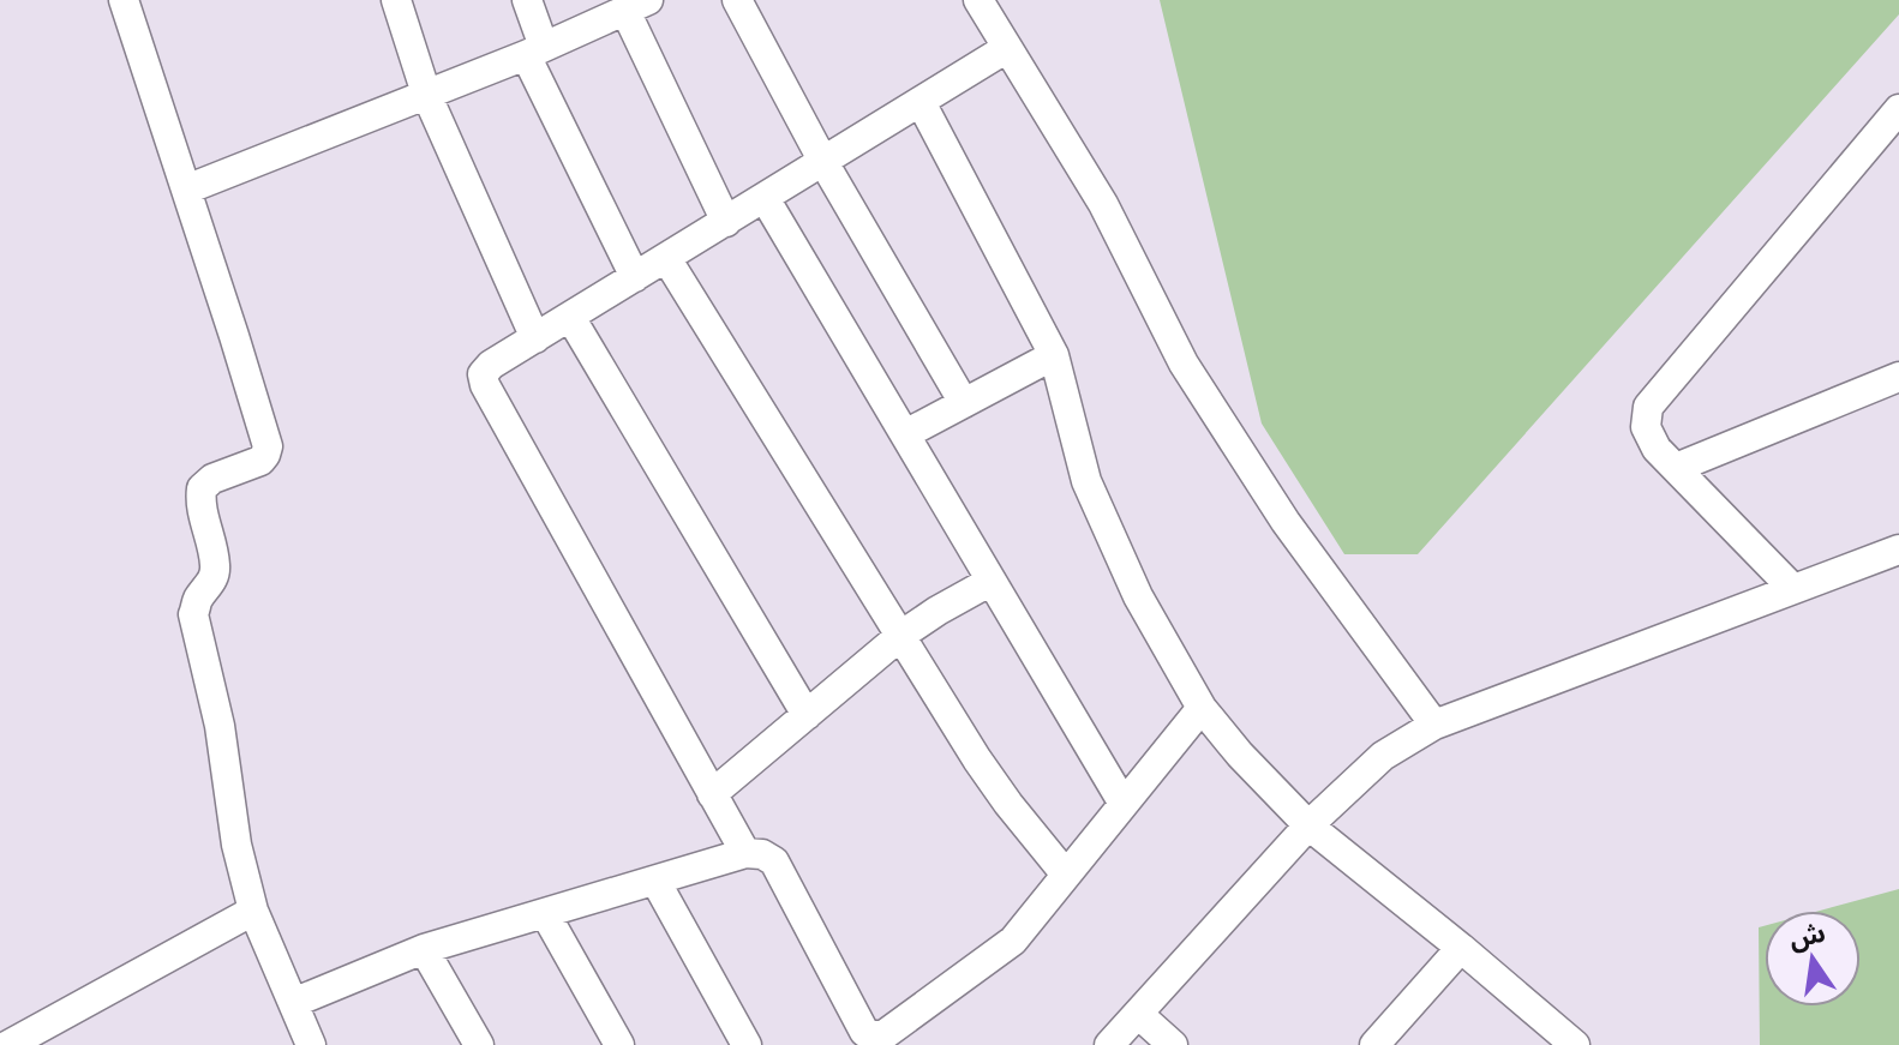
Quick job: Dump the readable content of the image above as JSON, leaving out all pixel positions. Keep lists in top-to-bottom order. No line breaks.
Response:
{"north":"top"}
